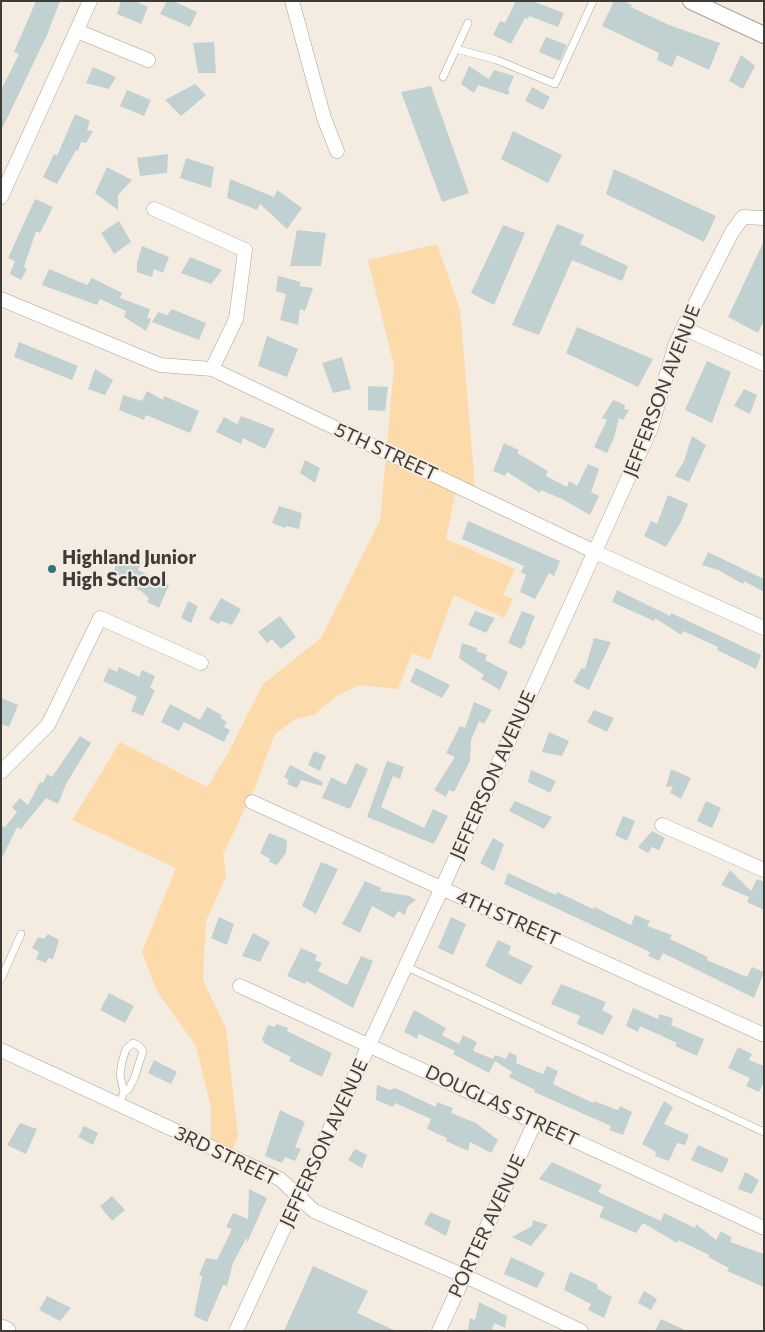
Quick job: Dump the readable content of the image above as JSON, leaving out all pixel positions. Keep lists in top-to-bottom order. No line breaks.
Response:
{"streets":{"street":["JEFFERSON AVENUE","5TH STREET","4TH STREET","DOUGLAS STREET","3RD STREET","PORTER AVENUE"]},"crossings":[["JEFFERSON AVENUE","5TH STREET"],["JEFFERSON AVENUE","4TH STREET"],["JEFFERSON AVENUE","DOUGLAS STREET"],["JEFFERSON AVENUE","3RD STREET"],["DOUGLAS STREET","PORTER AVENUE"],["3RD STREET","PORTER AVENUE"]],"places":["Highland Junior High School"]}
